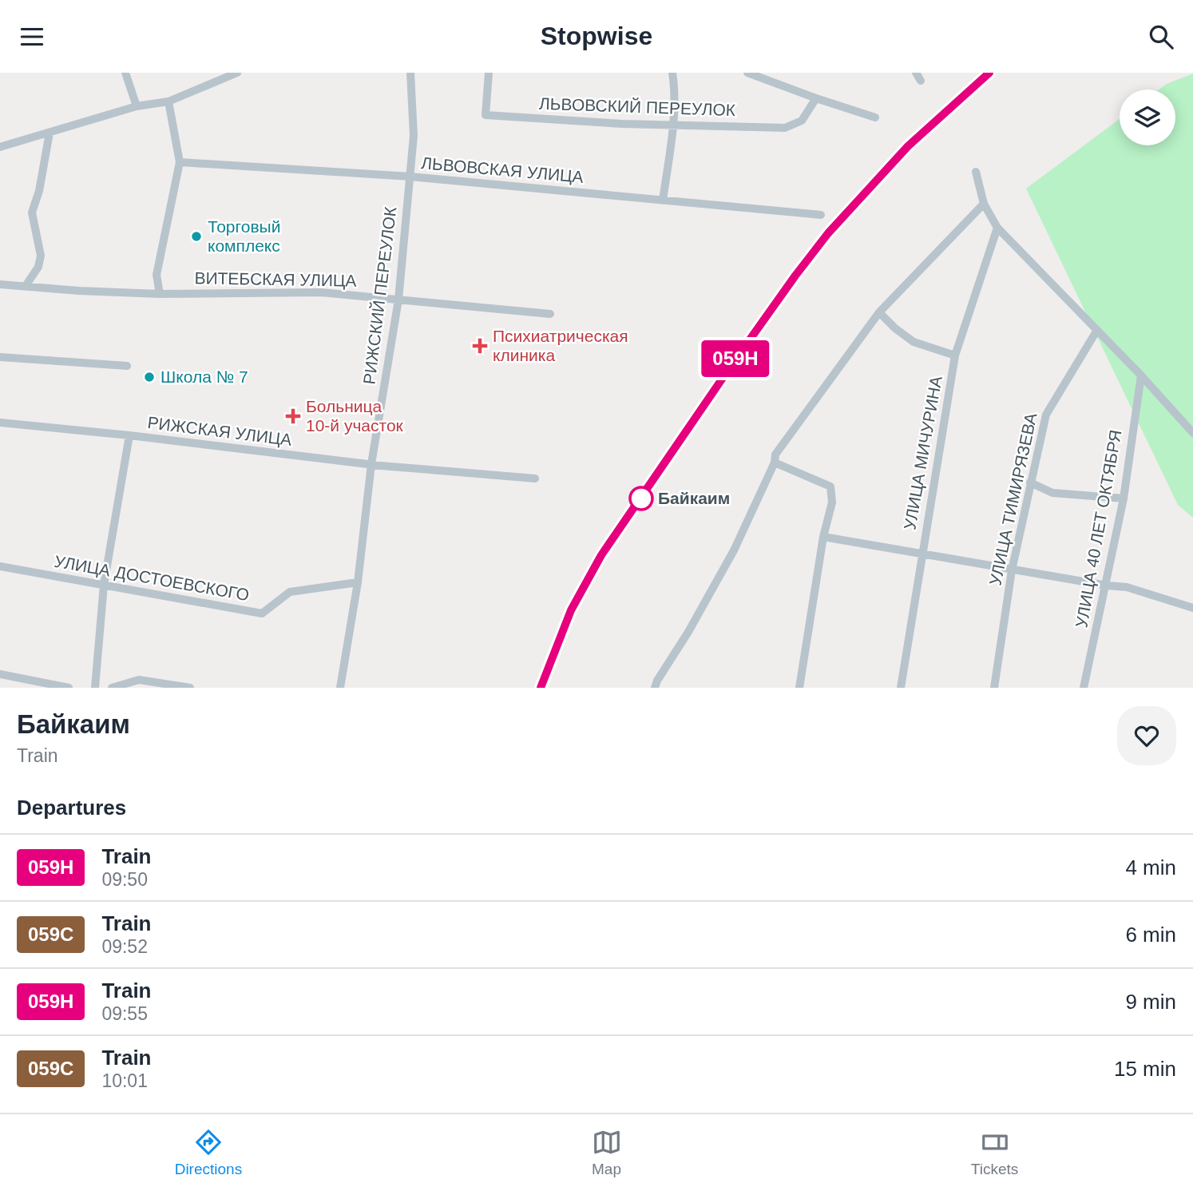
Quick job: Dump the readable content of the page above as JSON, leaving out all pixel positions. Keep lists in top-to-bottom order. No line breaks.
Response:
{"streets":{"street":["ЛЬВОВСКИЙ ПЕРЕУЛОК","ЛЬВОВСКАЯ УЛИЦА","ВИТЕБСКАЯ УЛИЦА","РИЖСКИЙ ПЕРЕУЛОК","РИЖСКАЯ УЛИЦА","УЛИЦА МИЧУРИНА","УЛИЦА ТИМИРЯЗЕВА","УЛИЦА 40 ЛЕТ ОКТЯБРЯ","УЛИЦА ДОСТОЕВСКОГО"]},"crossings":[["ЛЬВОВСКАЯ УЛИЦА","РИЖСКИЙ ПЕРЕУЛОК"],["ВИТЕБСКАЯ УЛИЦА","РИЖСКИЙ ПЕРЕУЛОК"],["РИЖСКИЙ ПЕРЕУЛОК","РИЖСКАЯ УЛИЦА"],["РИЖСКИЙ ПЕРЕУЛОК","УЛИЦА ДОСТОЕВСКОГО"]],"places":{"other":["Торговый комплекс","Школа № 7","Байкаим"],"health":["Психиатрическая клиника","Больница 10-й участок"]},"page":{"header":"Stopwise","on_map":"059Н","heading":[["Байкаим","Train"],"Departures"],"list":[{"mark":"059Н","name":"Train","note":"09:50","value":"4 min"},{"mark":"059С","name":"Train","note":"09:52","value":"6 min"},{"mark":"059Н","name":"Train","note":"09:55","value":"9 min"},{"mark":"059С","name":"Train","note":"10:01","value":"15 min"}],"tabs":["Directions","Map","Tickets"]}}
